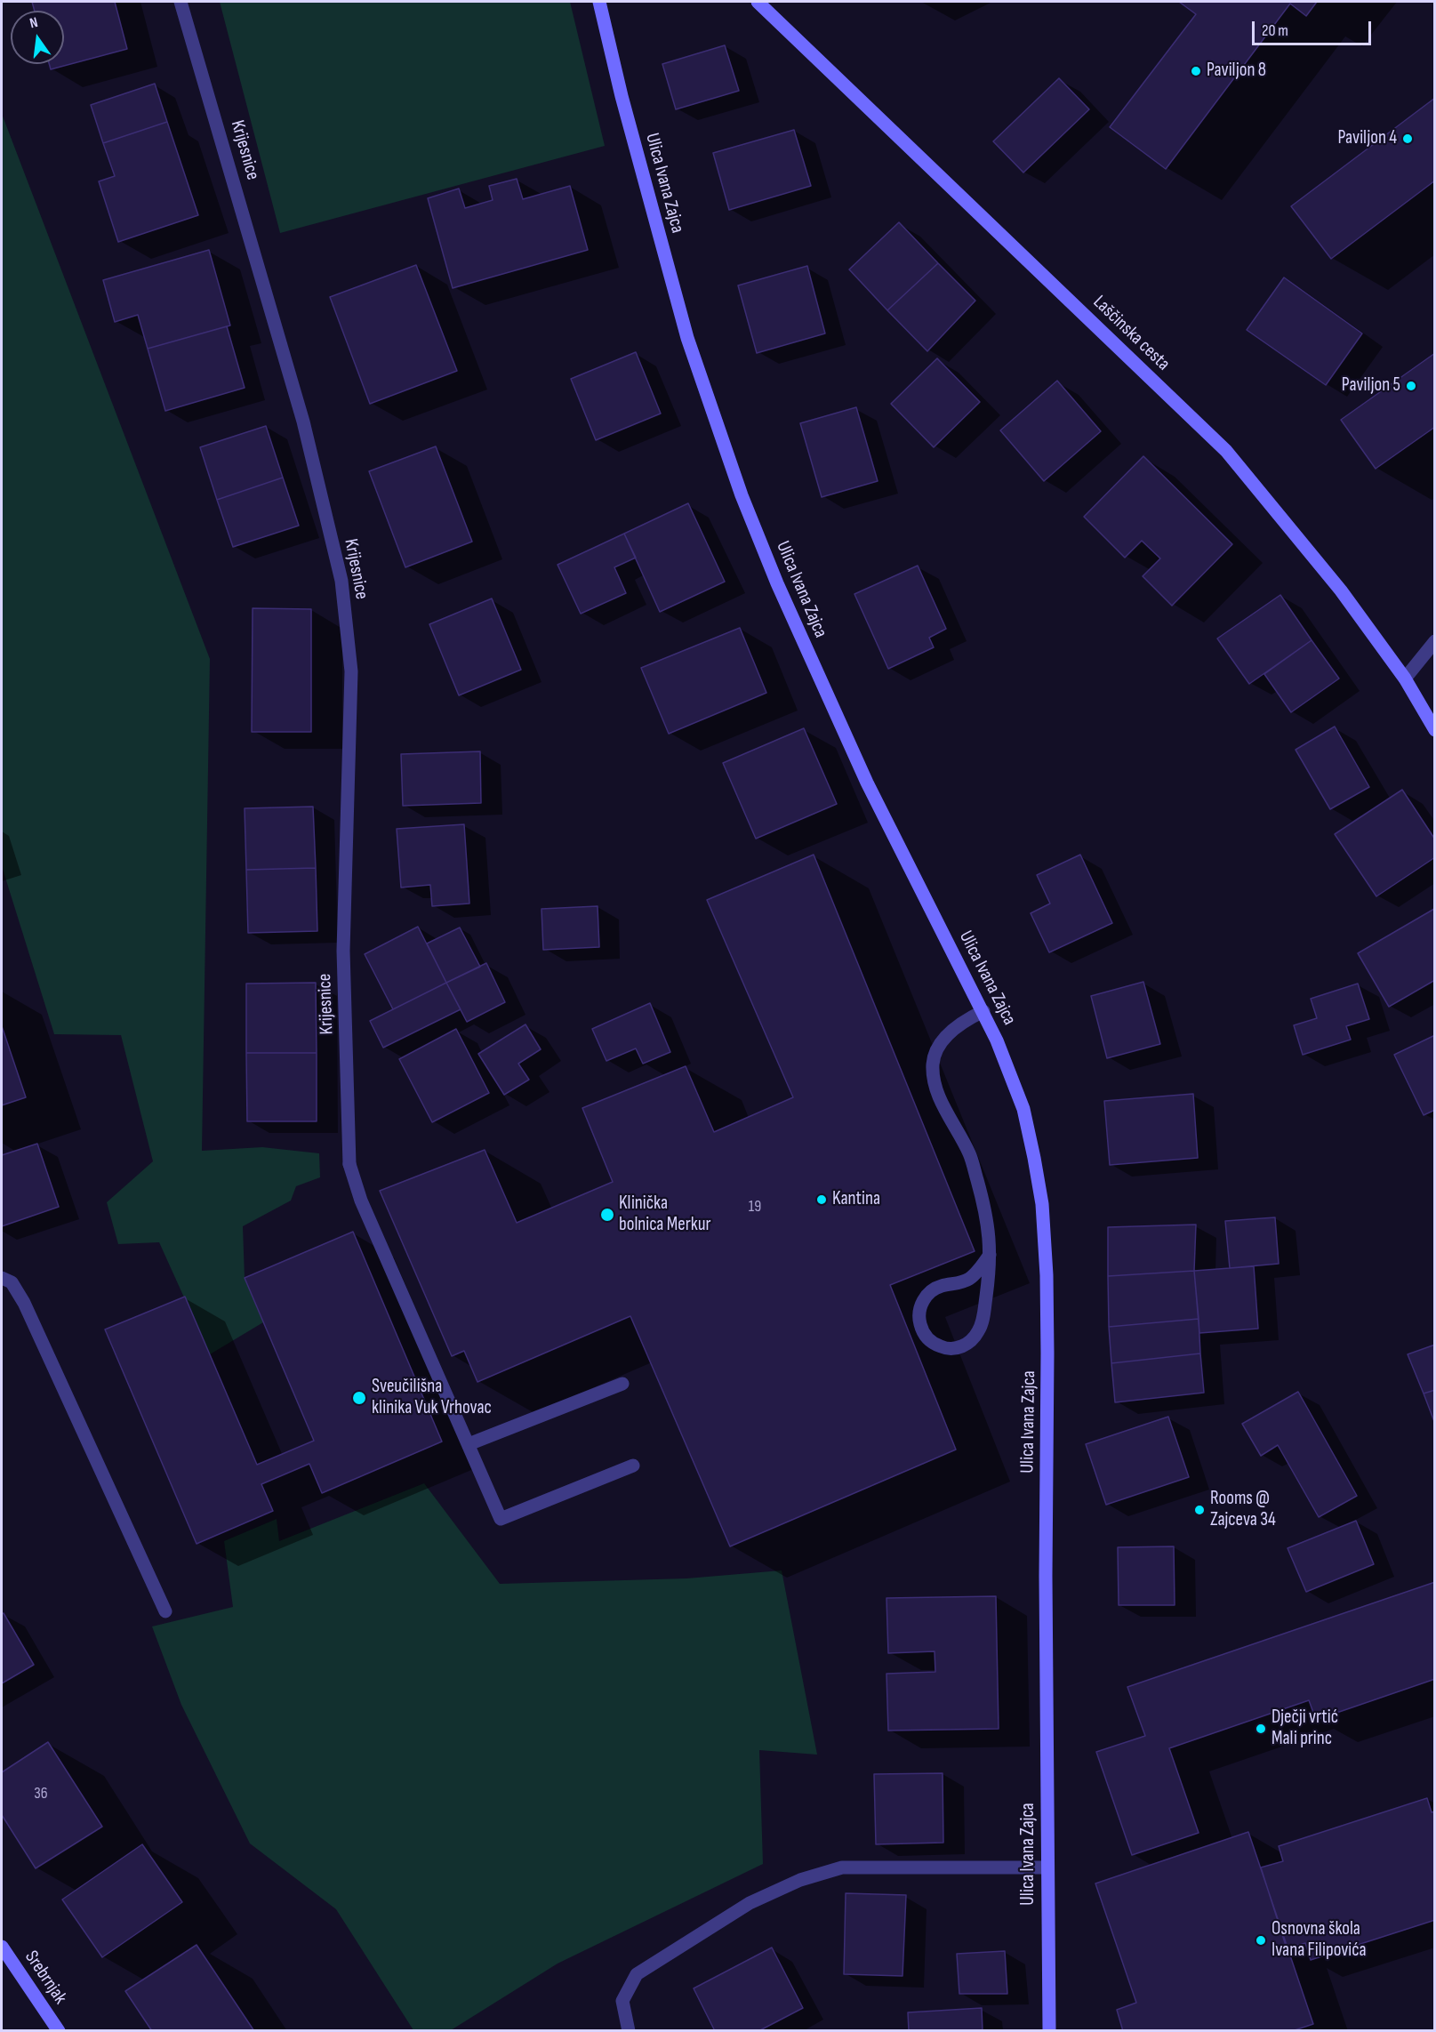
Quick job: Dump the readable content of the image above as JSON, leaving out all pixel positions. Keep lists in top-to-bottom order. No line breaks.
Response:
{"streets":{"main road":["Ulica Ivana Zajca","Laščinska cesta","Srebrnjak"],"street":["Krijesnice"]},"places":["Paviljon 8","Paviljon 4","Paviljon 5","Kantina","Klinička bolnica Merkur","Sveučilišna klinika Vuk Vrhovac","Rooms @ Zajceva 34","Dječji vrtić Mali princ","Osnovna škola Ivana Filipovića"],"house_numbers":["19","36"],"scale_bar":"20 m","north":"top"}
